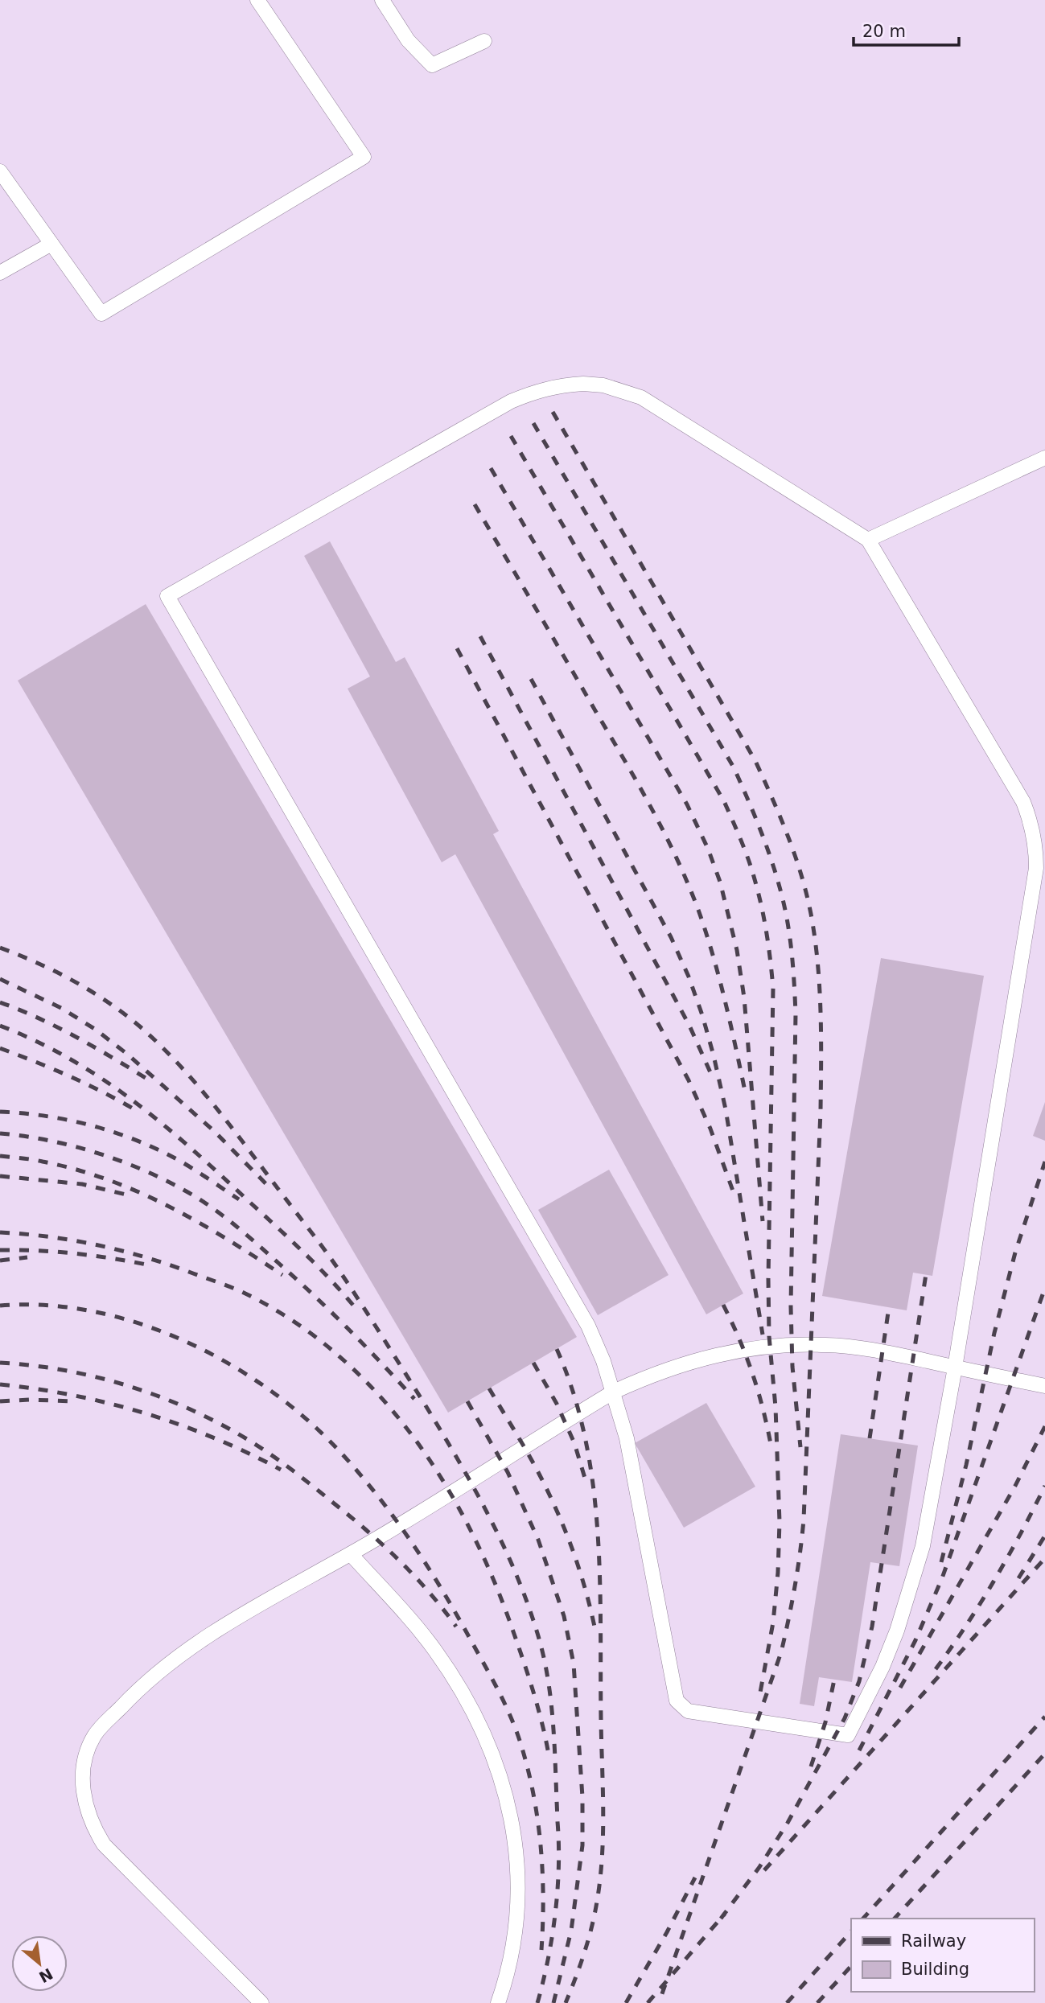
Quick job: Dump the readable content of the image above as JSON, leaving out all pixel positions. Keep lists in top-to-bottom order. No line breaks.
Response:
{"legend":["Railway","Building"],"scale_bar":"20 m","north":"bottom right"}
